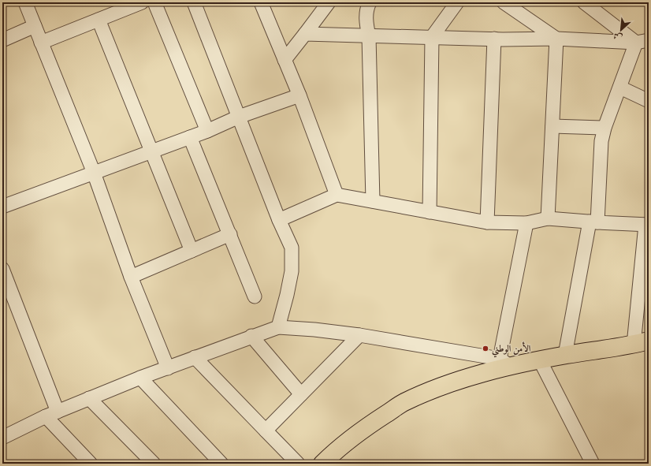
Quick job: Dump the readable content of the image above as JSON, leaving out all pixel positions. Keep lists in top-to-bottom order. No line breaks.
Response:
{"places":["الأمن الوطني"],"north":"bottom left"}
